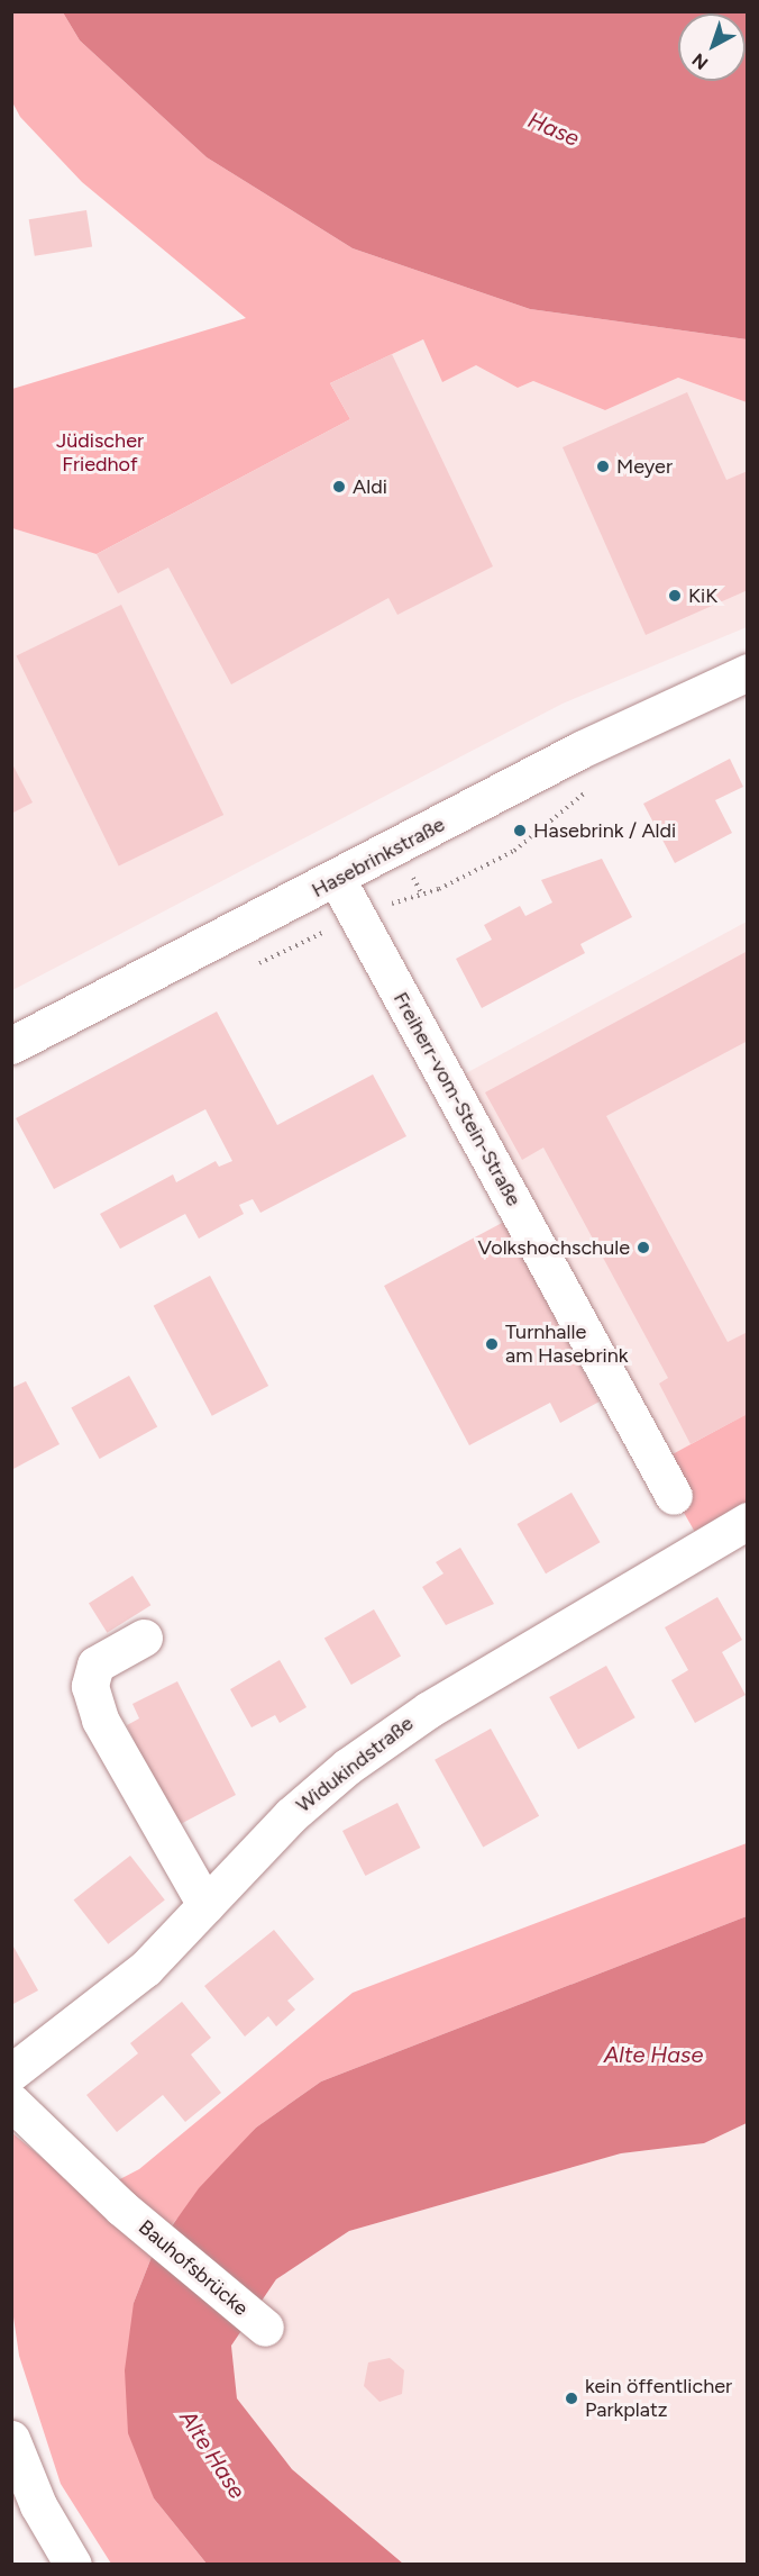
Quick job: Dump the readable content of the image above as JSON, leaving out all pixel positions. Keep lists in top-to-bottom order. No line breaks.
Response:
{"streets":{"street":["Hasebrinkstraße","Freiherr-vom-Stein-Straße","Widukindstraße","Bauhofsbrücke"]},"crossings":[["Hasebrinkstraße","Freiherr-vom-Stein-Straße"]],"water":["Hase","Alte Hase"],"parks":["Jüdischer Friedhof"],"places":["Meyer","Aldi","KiK","Hasebrink / Aldi","Volkshochschule","Turnhalle am Hasebrink","kein öffentlicher Parkplatz"],"north":"bottom left"}
